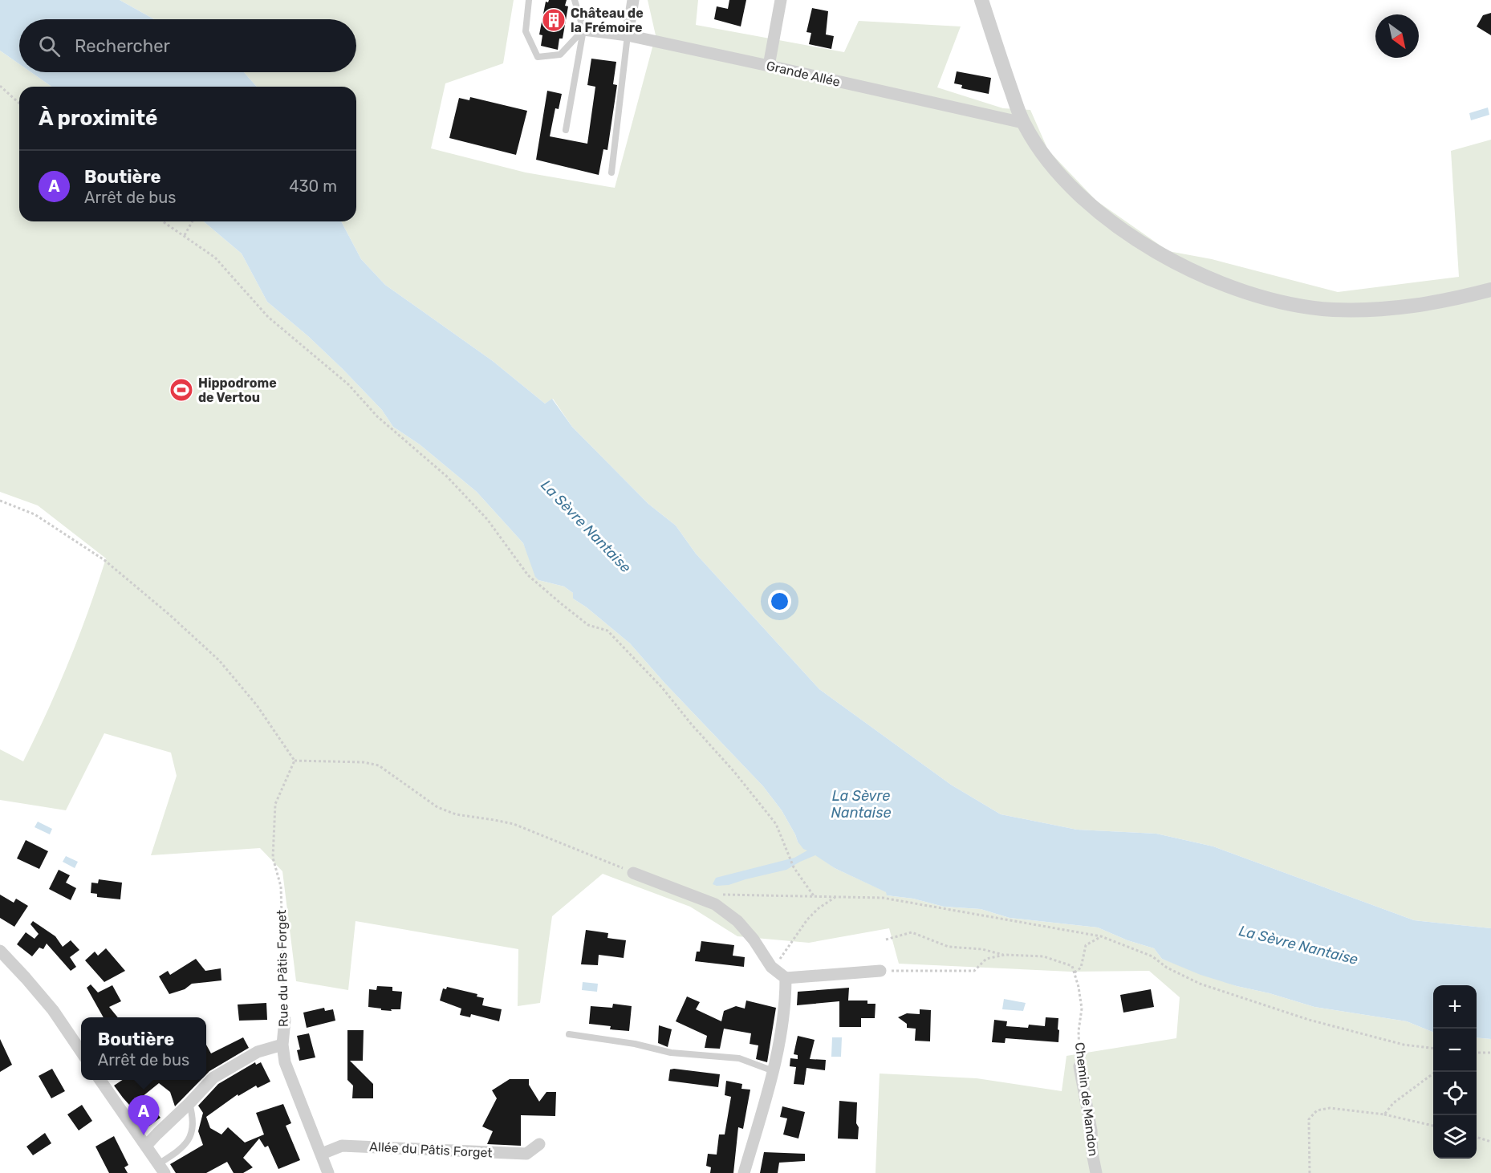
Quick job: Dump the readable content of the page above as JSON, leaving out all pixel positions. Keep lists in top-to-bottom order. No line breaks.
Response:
{"streets":{"street":["Grande Allée","Rue du Pâtis Forget","Chemin de Mandon","Allée du Pâtis Forget"]},"crossings":[["Rue du Pâtis Forget","Allée du Pâtis Forget"]],"water":["La Sèvre Nantaise"],"places":{"building":["Château de la Frémoire"],"sports":["Hippodrome de Vertou"]},"north":"bottom right","page":{"search":"Rechercher","heading":"À proximité","list":[{"mark":"A","name":"Boutière","note":"Arrêt de bus","value":"430 m"}],"map_buttons":["+","−"],"popup":["Boutière","Arrêt de bus"],"pins":"A"}}
